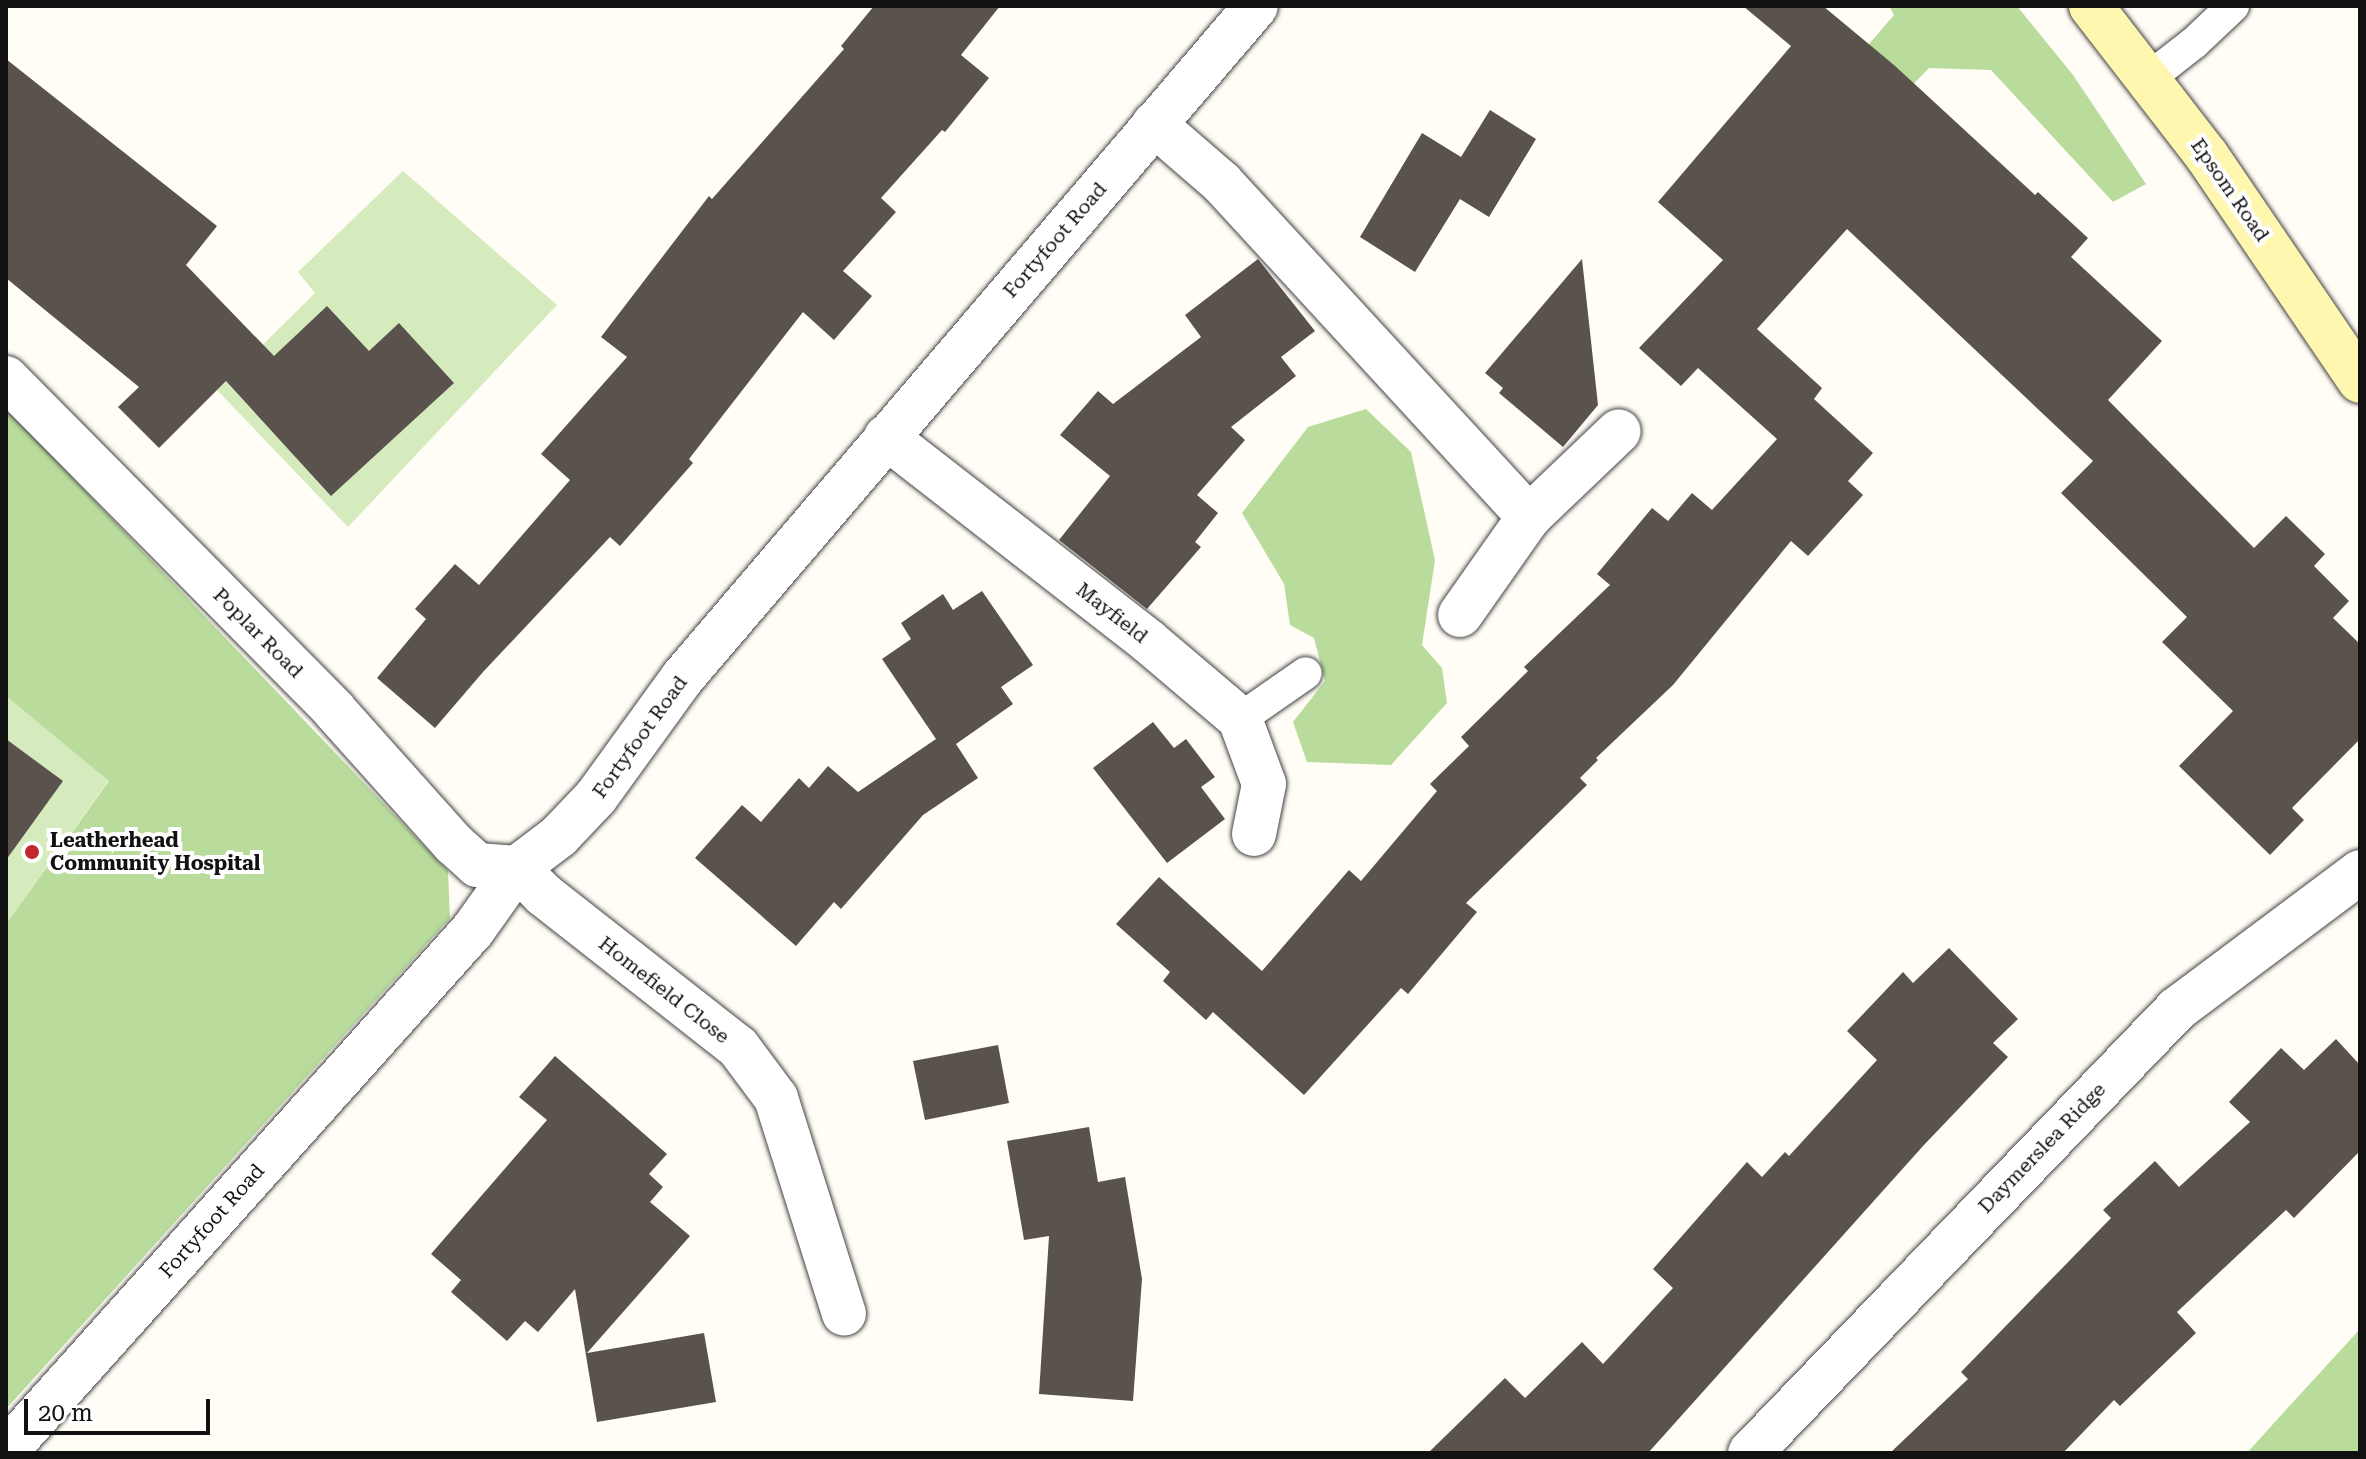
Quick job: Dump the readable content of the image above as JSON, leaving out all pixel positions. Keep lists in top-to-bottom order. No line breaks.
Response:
{"streets":{"main road":["Epsom Road"],"street":["Fortyfoot Road","Mayfield","Poplar Road","Homefield Close","Daymerslea Ridge"]},"crossings":[["Fortyfoot Road","Mayfield"],["Fortyfoot Road","Poplar Road"],["Fortyfoot Road","Homefield Close"],["Poplar Road","Homefield Close"]],"places":["Leatherhead Community Hospital"],"scale_bar":"20 m"}
